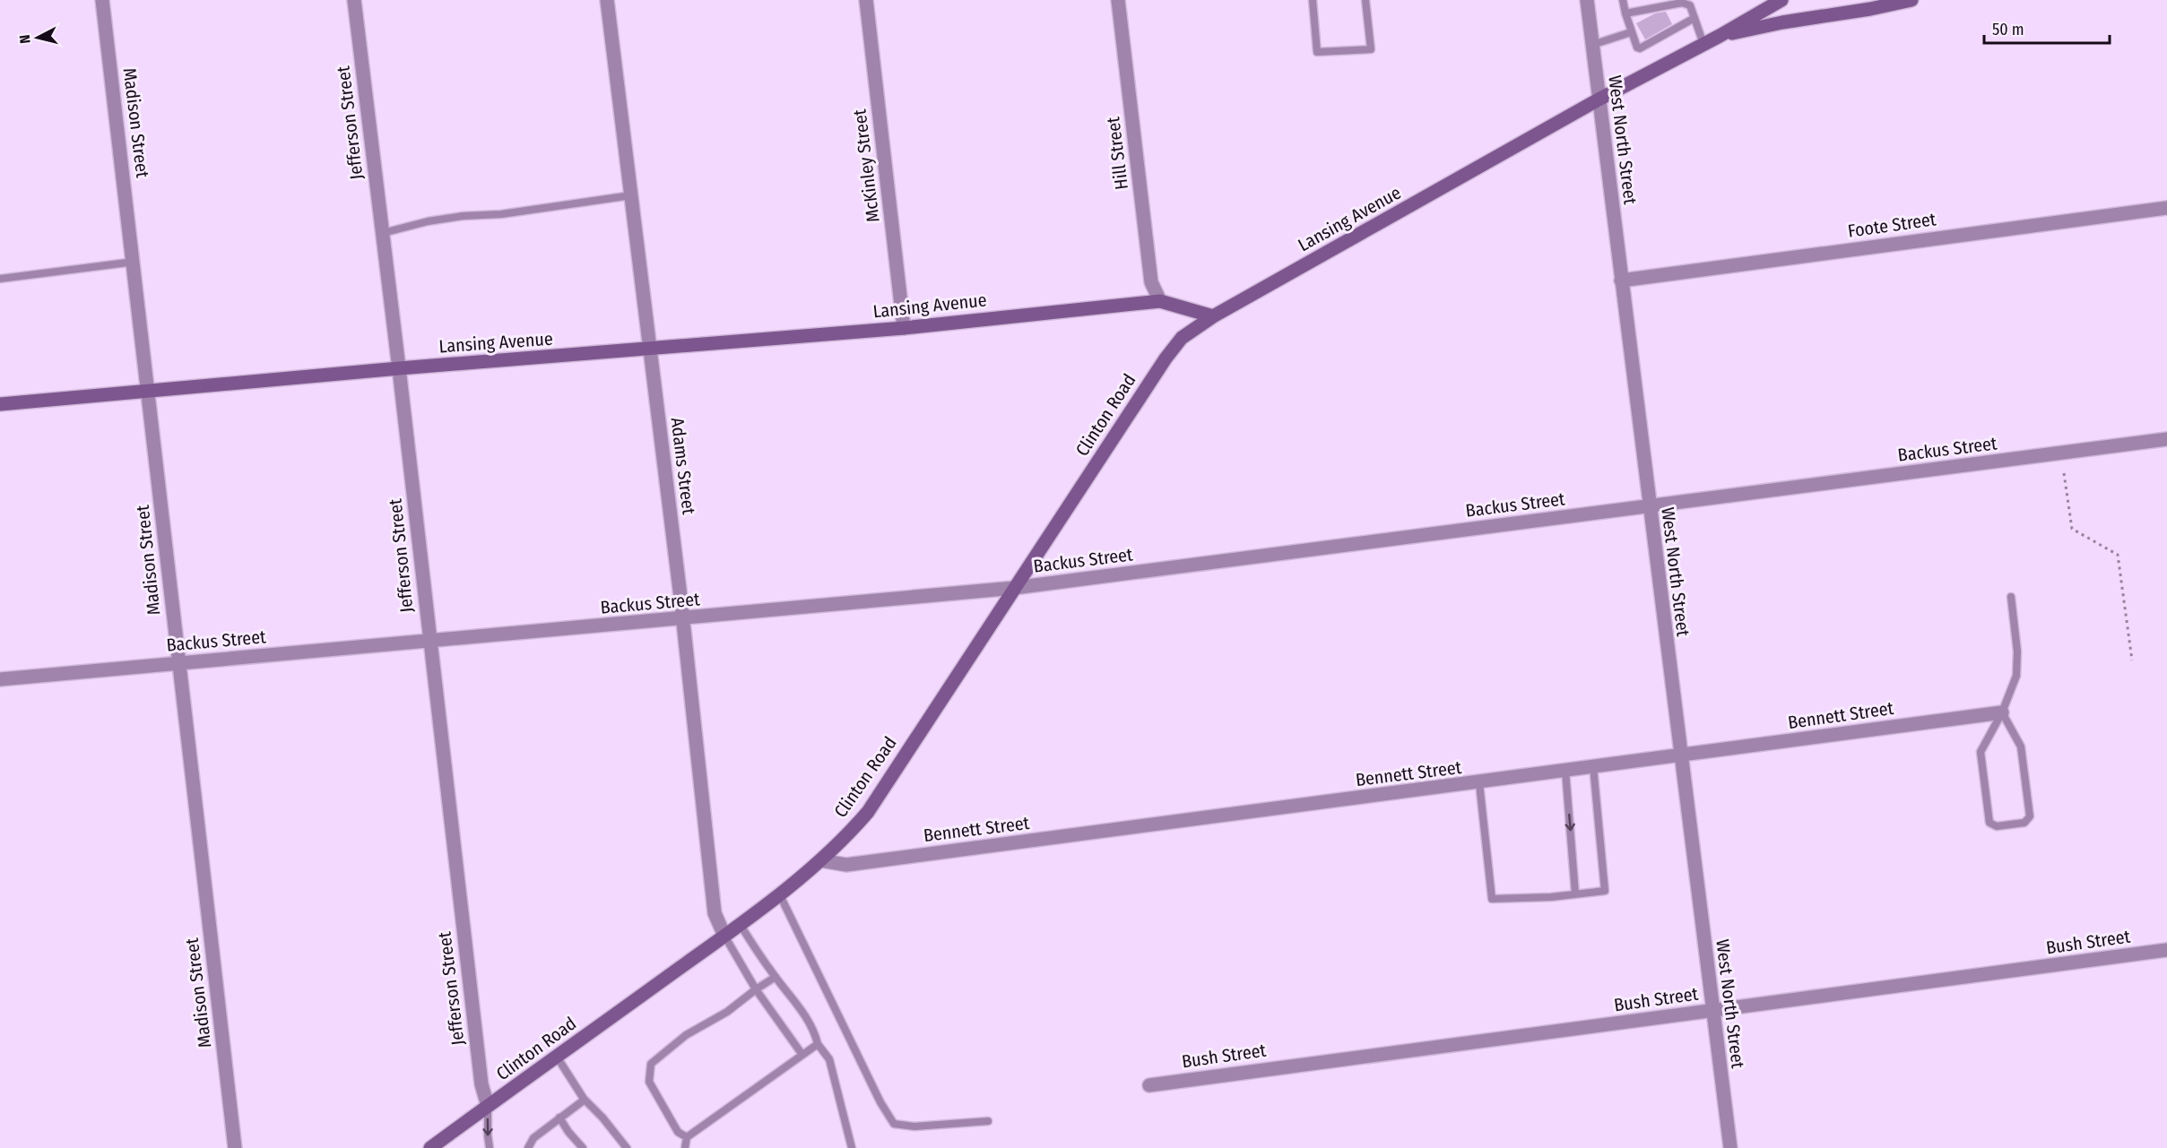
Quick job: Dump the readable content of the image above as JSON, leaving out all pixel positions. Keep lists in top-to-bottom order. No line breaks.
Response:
{"streets":{"main road":["Lansing Avenue","Clinton Road"],"street":["Madison Street","Jefferson Street","West North Street","Hill Street","McKinley Street","Foote Street","Backus Street","Adams Street","Bennett Street","Bush Street"]},"crossings":[["Madison Street","Lansing Avenue"],["Madison Street","Backus Street"],["Jefferson Street","Lansing Avenue"],["Jefferson Street","Clinton Road"],["Jefferson Street","Backus Street"],["West North Street","Lansing Avenue"],["West North Street","Foote Street"],["West North Street","Backus Street"],["West North Street","Bennett Street"],["West North Street","Bush Street"],["Hill Street","Lansing Avenue"],["McKinley Street","Lansing Avenue"],["Lansing Avenue","Clinton Road"],["Lansing Avenue","Adams Street"],["Clinton Road","Backus Street"],["Clinton Road","Adams Street"],["Clinton Road","Bennett Street"],["Backus Street","Adams Street"]],"scale_bar":"50 m","north":"left"}
